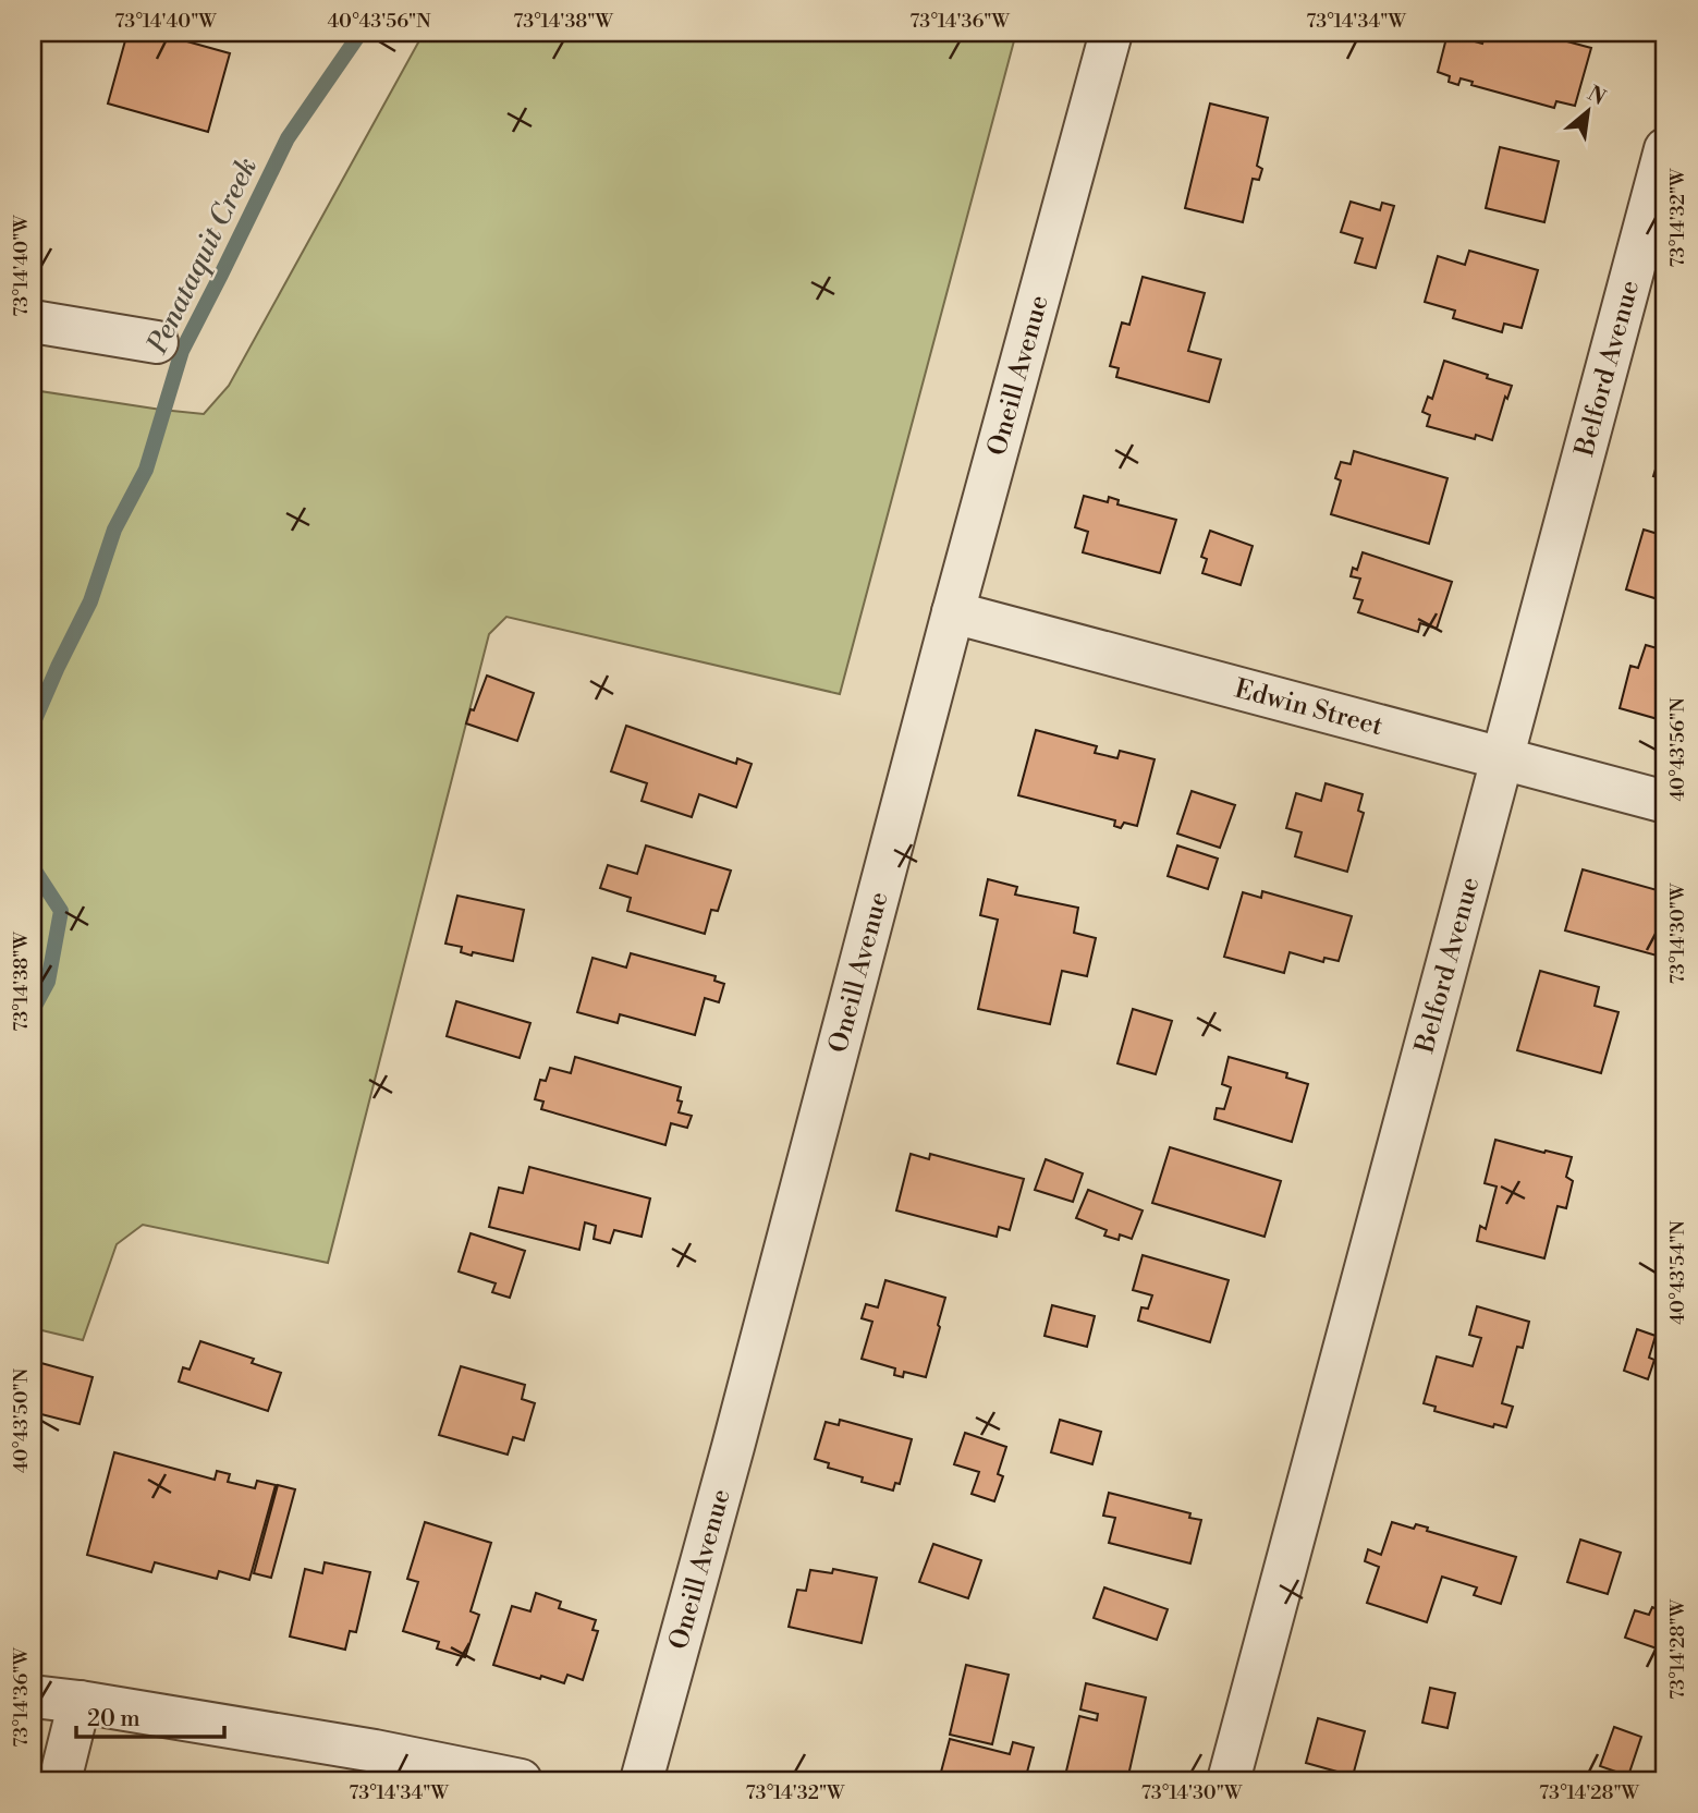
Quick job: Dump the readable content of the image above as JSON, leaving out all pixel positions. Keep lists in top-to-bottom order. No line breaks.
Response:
{"streets":{"street":["Belford Avenue","Oneill Avenue","Edwin Street"]},"crossings":[["Belford Avenue","Edwin Street"],["Oneill Avenue","Edwin Street"]],"water":["Penataquit Creek"],"scale_bar":"20 m","north":"top right","coordinates":["73°14'40\"W","40°43'56\"N","73°14'38\"W","73°14'36\"W","73°14'34\"W","73°14'32\"W","73°14'30\"W","40°43'54\"N","40°43'50\"N","73°14'28\"W"]}
